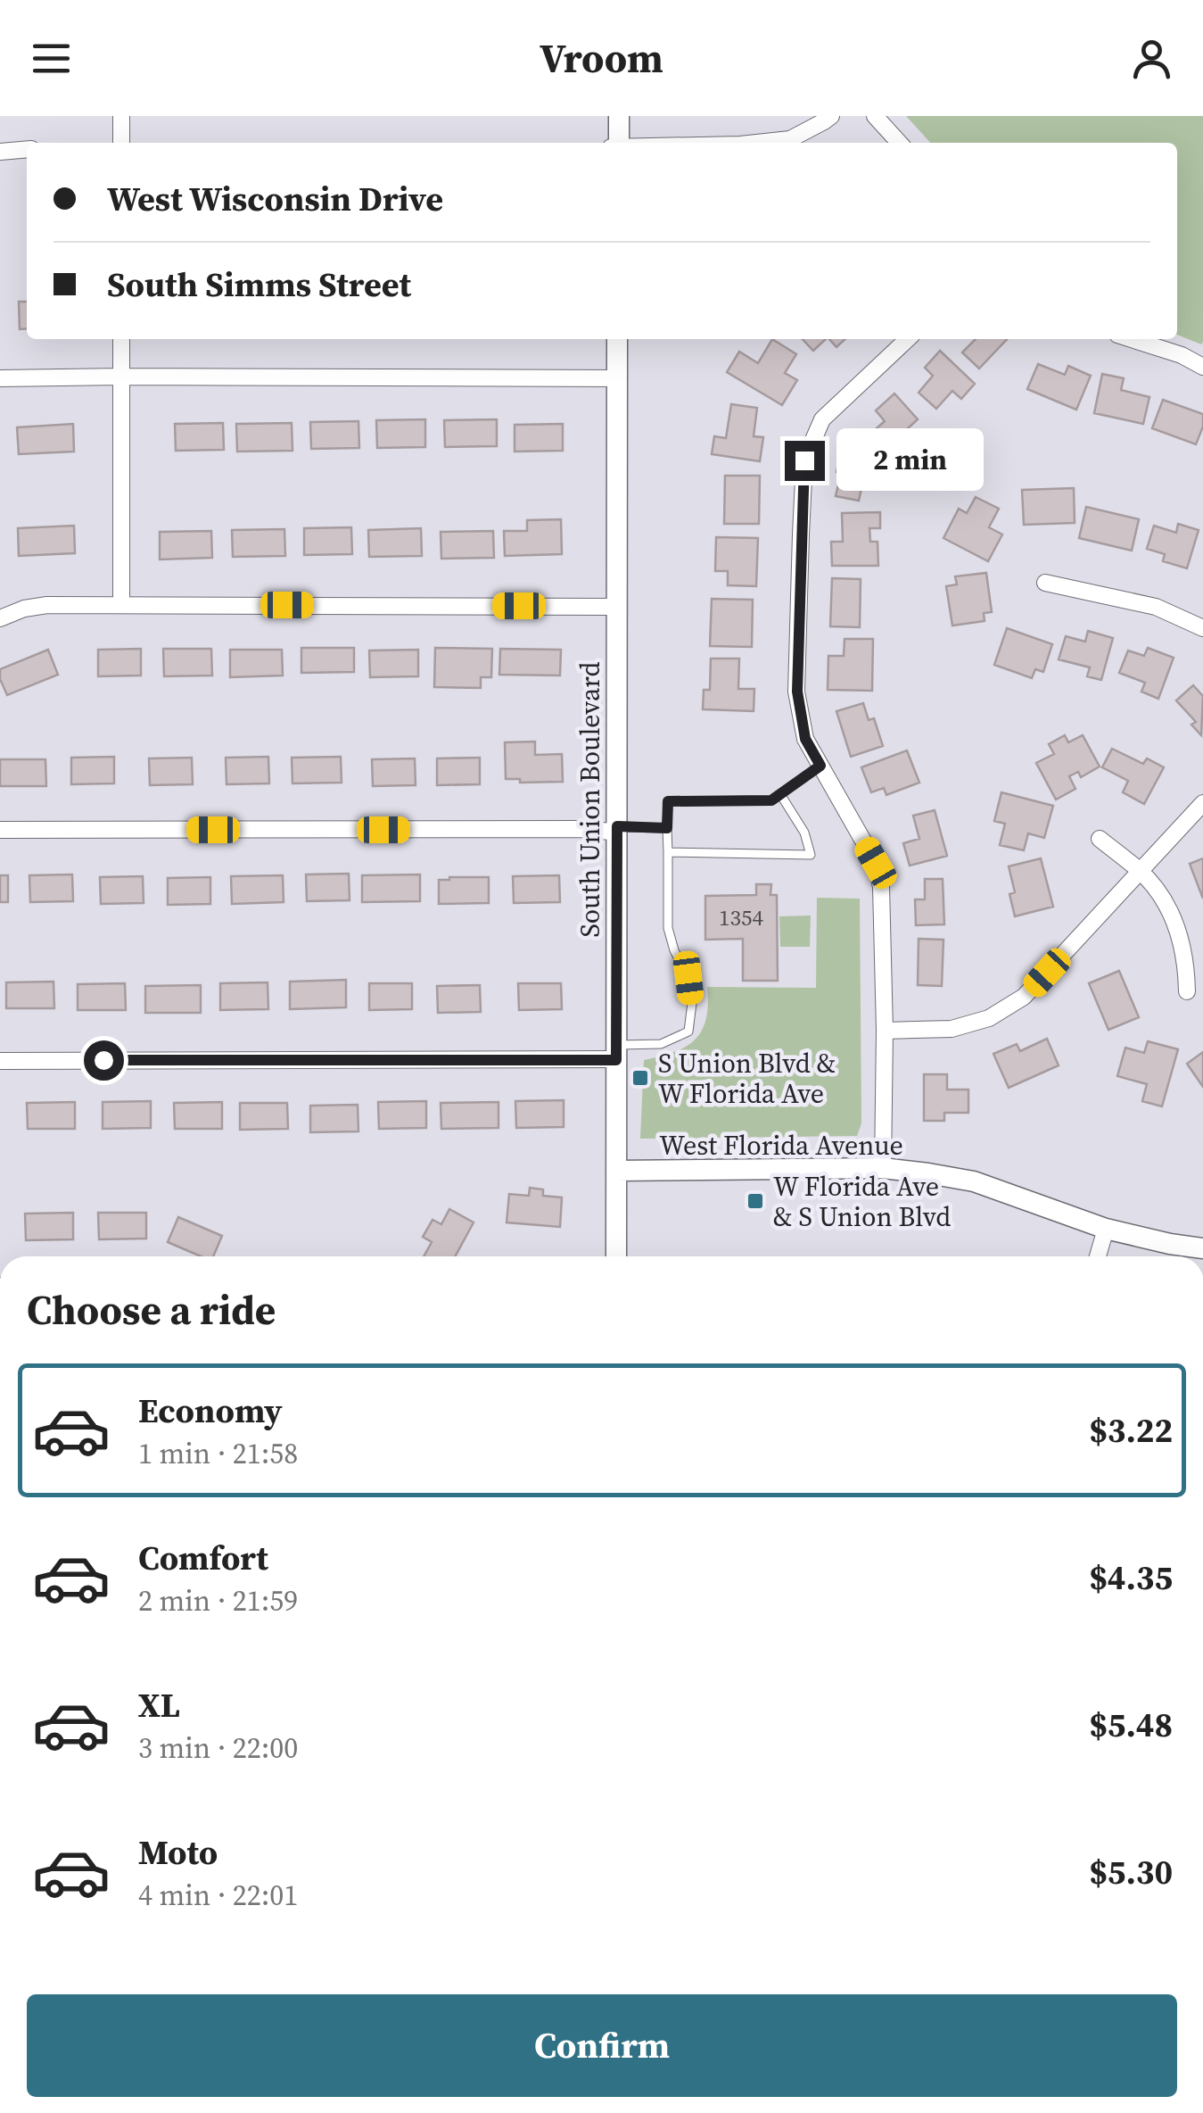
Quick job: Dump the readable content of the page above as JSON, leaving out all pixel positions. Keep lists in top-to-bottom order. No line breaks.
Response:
{"streets":{"main road":["South Union Boulevard","West Florida Avenue"]},"crossings":[["South Union Boulevard","West Florida Avenue"]],"places":{"transit":["S Union Blvd & W Florida Ave","W Florida Ave & S Union Blvd"]},"house_numbers":["1354"],"page":{"header":"Vroom","banner":["West Wisconsin Drive","South Simms Street"],"bubble":"2 min","heading":"Choose a ride","list":[{"name":"Economy","note":"1 min · 21:58","value":"$3.22"},{"name":"Comfort","note":"2 min · 21:59","value":"$4.35"},{"name":"XL","note":"3 min · 22:00","value":"$5.48"},{"name":"Moto","note":"4 min · 22:01","value":"$5.30"}],"buttons":"Confirm"}}
